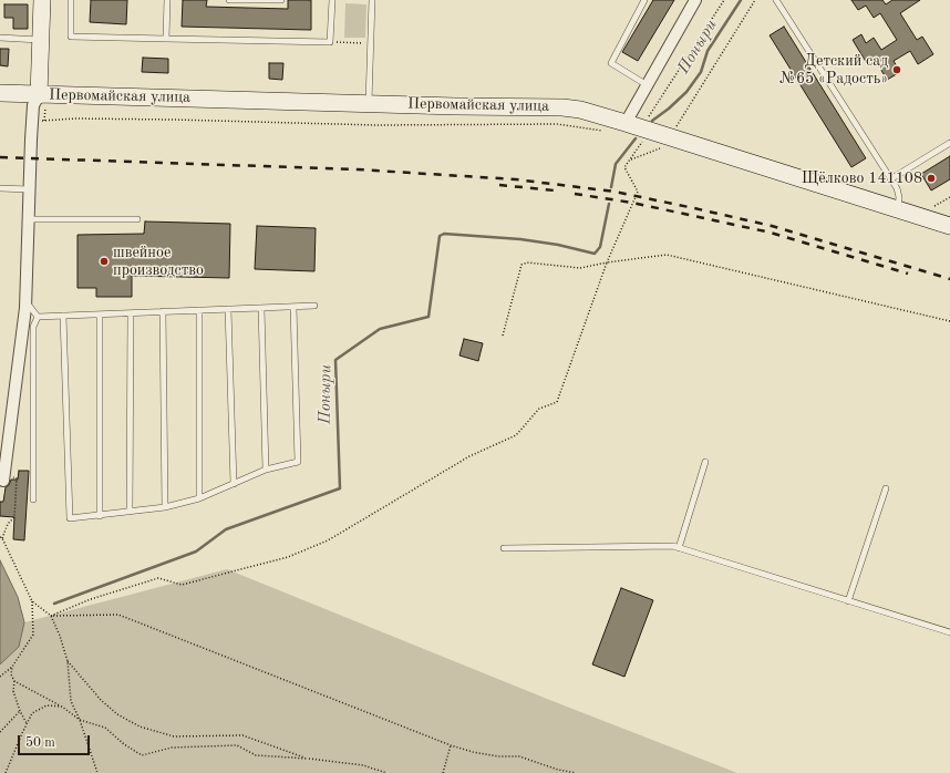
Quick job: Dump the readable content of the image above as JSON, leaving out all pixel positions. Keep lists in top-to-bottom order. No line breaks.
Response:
{"streets":{"street":["Первомайская улица"]},"water":["Поныри"],"places":["Детский сад №65 «Радость»","Щёлково 141108","швейное производство"],"scale_bar":"50 m"}
